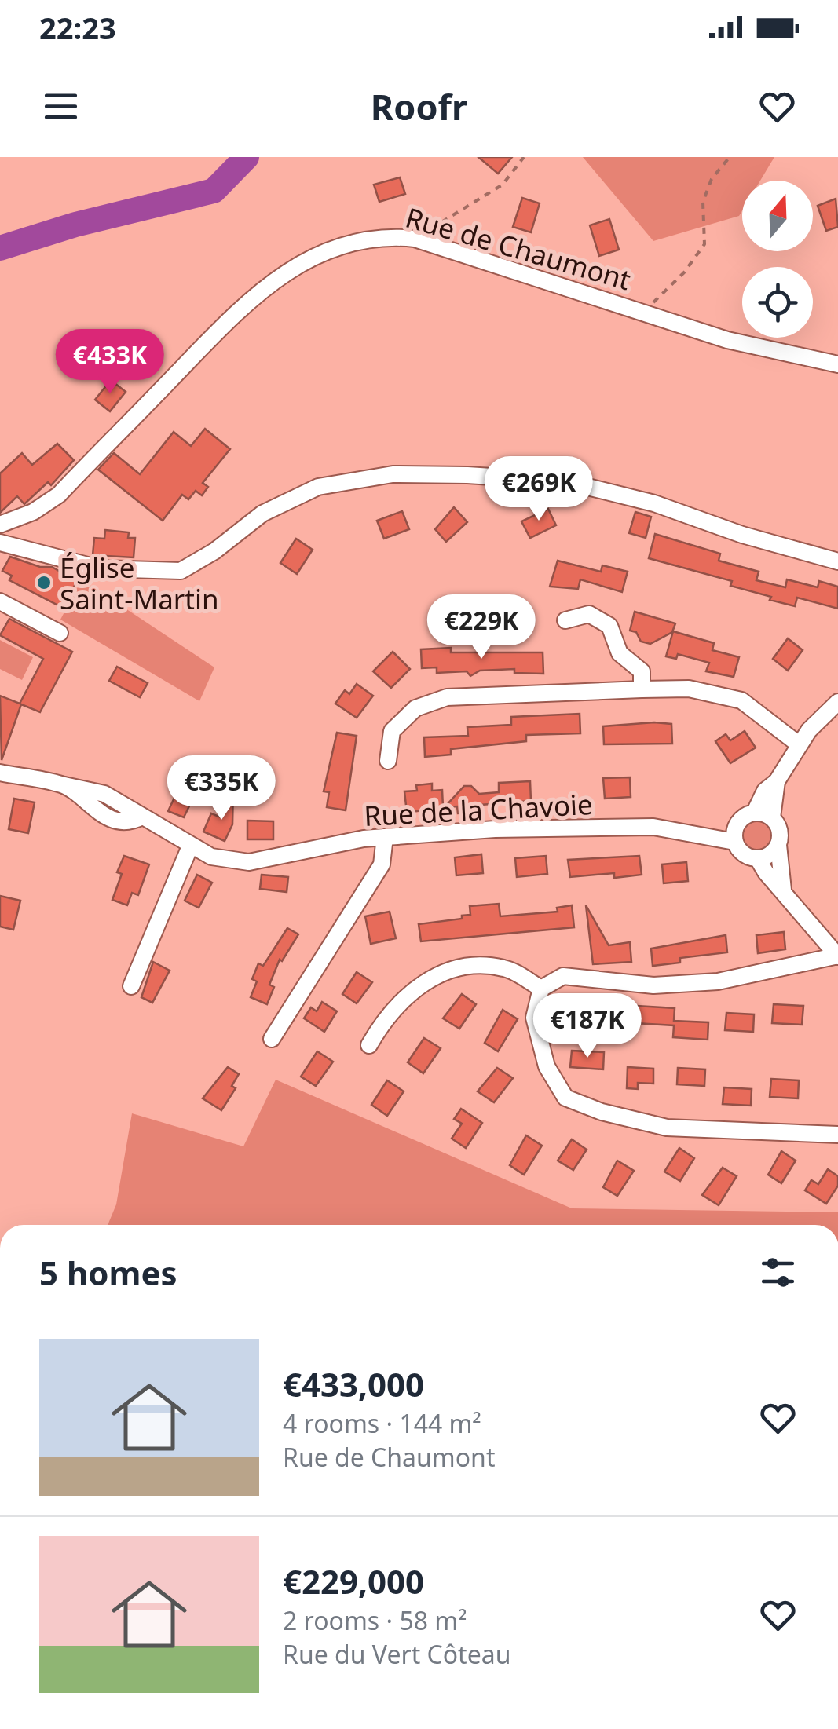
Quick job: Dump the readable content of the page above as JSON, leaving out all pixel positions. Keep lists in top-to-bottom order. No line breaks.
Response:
{"streets":{"street":["Rue de Chaumont","Rue de la Chavoie"]},"places":["Église Saint-Martin"],"north":"top","page":{"status":"22:23","header":"Roofr","price":["€433K","€269K","€229K","€335K","€187K"],"heading":"5 homes","list":[{"name":"€433,000","note":"4 rooms · 144 m² · Rue de Chaumont"},{"name":"€229,000","note":"2 rooms · 58 m² · Rue du Vert Côteau"}]}}
